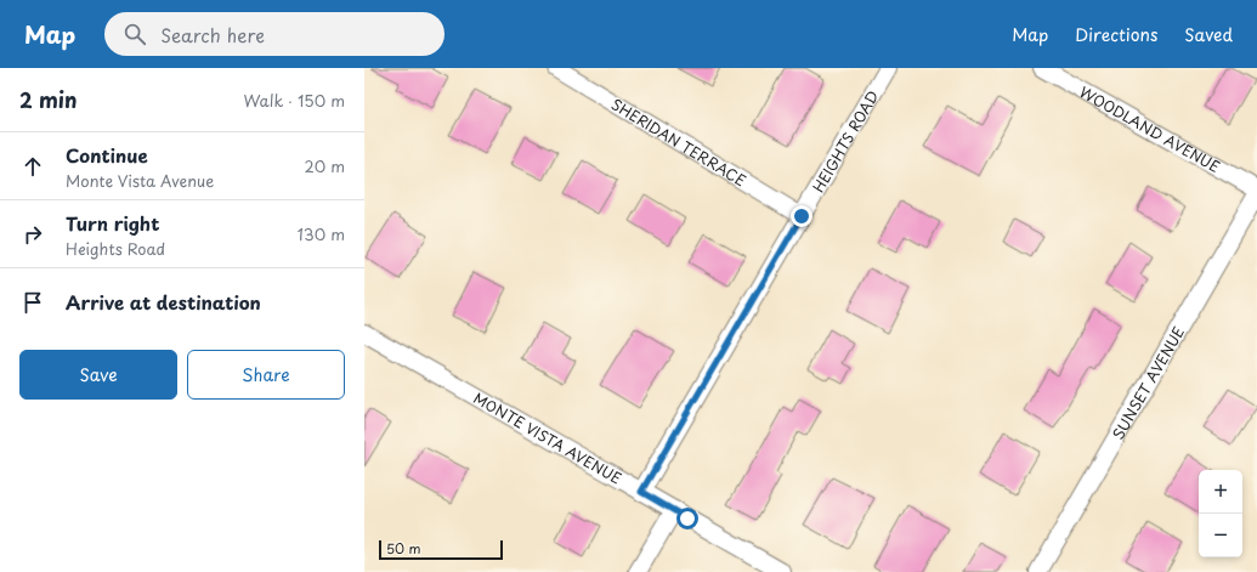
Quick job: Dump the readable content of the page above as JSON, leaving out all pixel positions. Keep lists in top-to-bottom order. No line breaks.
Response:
{"streets":{"street":["WOODLAND AVENUE","HEIGHTS ROAD","SHERIDAN TERRACE","SUNSET AVENUE","MONTE VISTA AVENUE"]},"crossings":[["HEIGHTS ROAD","SHERIDAN TERRACE"],["HEIGHTS ROAD","MONTE VISTA AVENUE"]],"scale_bar":"50 m","page":{"header":"Map","search":"Search here","nav":["Map","Directions","Saved"],"heading":["2 min","Walk · 150 m"],"list":[["Continue","Monte Vista Avenue","20 m"],["Turn right","Heights Road","130 m"],"Arrive at destination"],"buttons":["Save","Share"],"map_buttons":["+","−"],"scale":"50 m"}}
